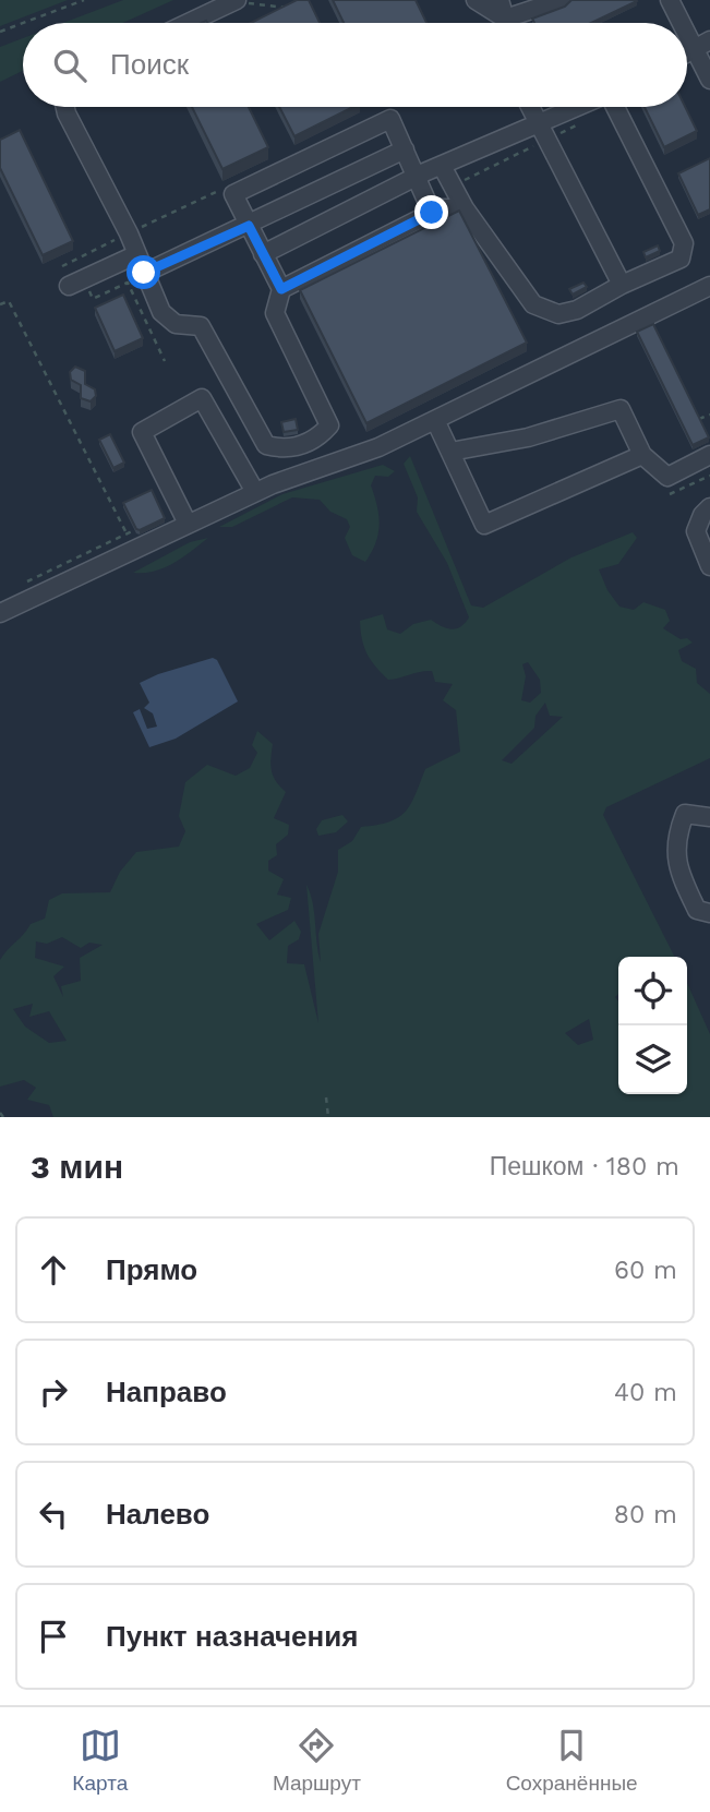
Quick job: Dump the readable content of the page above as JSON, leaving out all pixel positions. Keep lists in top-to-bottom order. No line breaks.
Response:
{"page":{"search":"Поиск","heading":["3 мин","Пешком · 180 m"],"list":[["Прямо","60 m"],["Направо","40 m"],["Налево","80 m"],"Пункт назначения"],"nav":["Карта","Маршрут","Сохранённые"]}}
